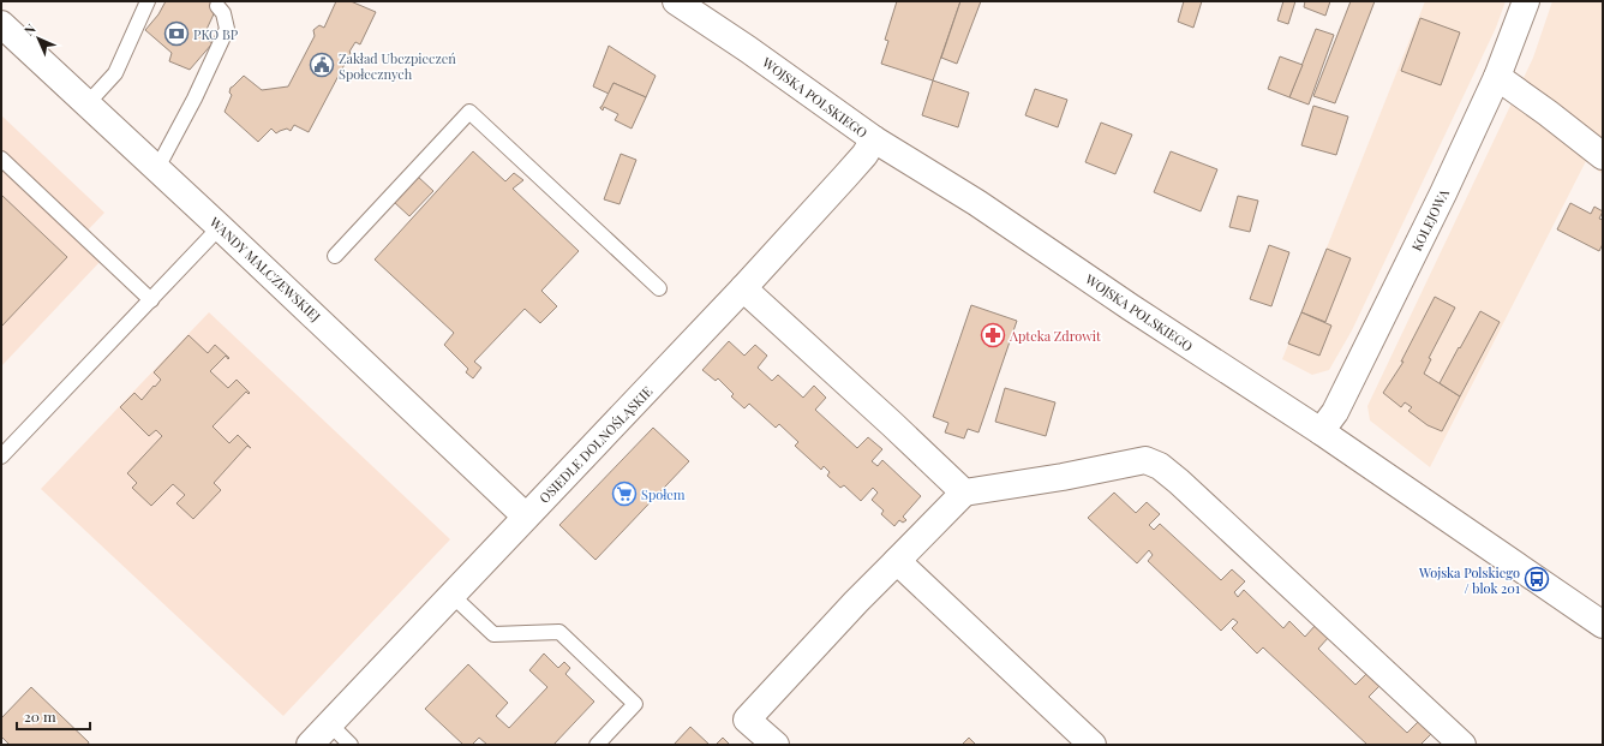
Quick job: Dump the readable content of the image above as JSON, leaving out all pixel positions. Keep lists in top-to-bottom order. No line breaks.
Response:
{"streets":{"street":["WOJSKA POLSKIEGO","KOLEJOWA","WANDY MALCZEWSKIEJ","OSIEDLE DOLNOŚLĄSKIE"]},"crossings":[["WOJSKA POLSKIEGO","KOLEJOWA"],["WOJSKA POLSKIEGO","OSIEDLE DOLNOŚLĄSKIE"],["WANDY MALCZEWSKIEJ","OSIEDLE DOLNOŚLĄSKIE"]],"places":{"bank":["PKO BP"],"public building":["Zakład Ubezpieczeń Społecznych"],"pharmacy":["Apteka Zdrowit"],"supermarket":["Społem"],"bus stop":["Wojska Polskiego / blok 201"]},"scale_bar":"20 m","north":"top left"}
